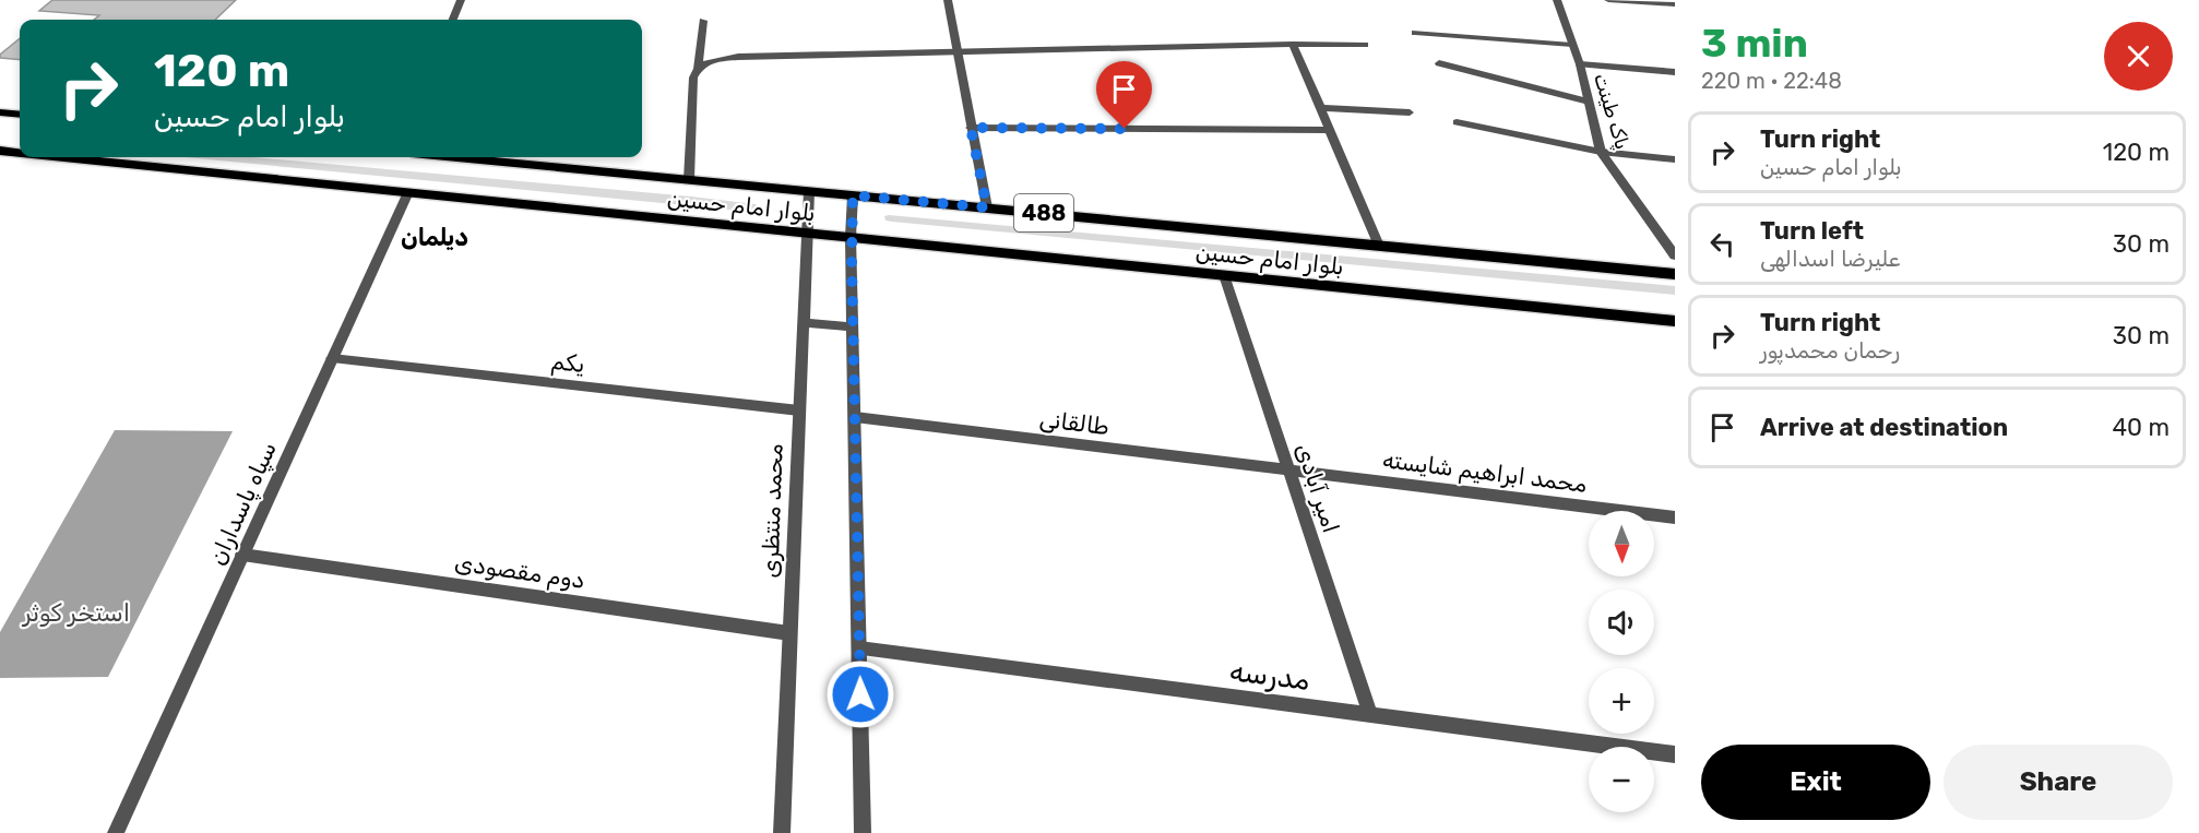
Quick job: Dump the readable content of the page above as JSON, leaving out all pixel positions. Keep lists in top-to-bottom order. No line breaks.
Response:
{"streets":{"main road":["بلوار امام حسین","488"],"street":["پاک طینت","یکم","طالقانی","محمد ابراهیم شایسته","امیر آبادی","سپاه پاسداران","محمد منتظری","دوم مقصودی","مدرسه"]},"crossings":[["بلوار امام حسین","امیر آبادی"],["بلوار امام حسین","سپاه پاسداران"],["بلوار امام حسین","محمد منتظری"],["یکم","سپاه پاسداران"],["یکم","محمد منتظری"],["طالقانی","محمد ابراهیم شایسته"],["طالقانی","امیر آبادی"],["محمد ابراهیم شایسته","امیر آبادی"],["امیر آبادی","مدرسه"],["سپاه پاسداران","دوم مقصودی"],["محمد منتظری","دوم مقصودی"]],"districts":["دیلمان"],"water":["استخر کوثر"],"north":"bottom","page":{"heading":["3 min","220 m · 22:48"],"turn":["120 m","بلوار امام حسین"],"list":[{"name":"Turn right","note":"بلوار امام حسین","value":"120 m"},{"name":"Turn left","note":"علیرضا اسدالهی","value":"30 m"},{"name":"Turn right","note":"رحمان محمدپور","value":"30 m"},{"name":"Arrive at destination","value":"40 m"}],"map_buttons":["+","−"],"buttons":["Exit","Share"]}}
